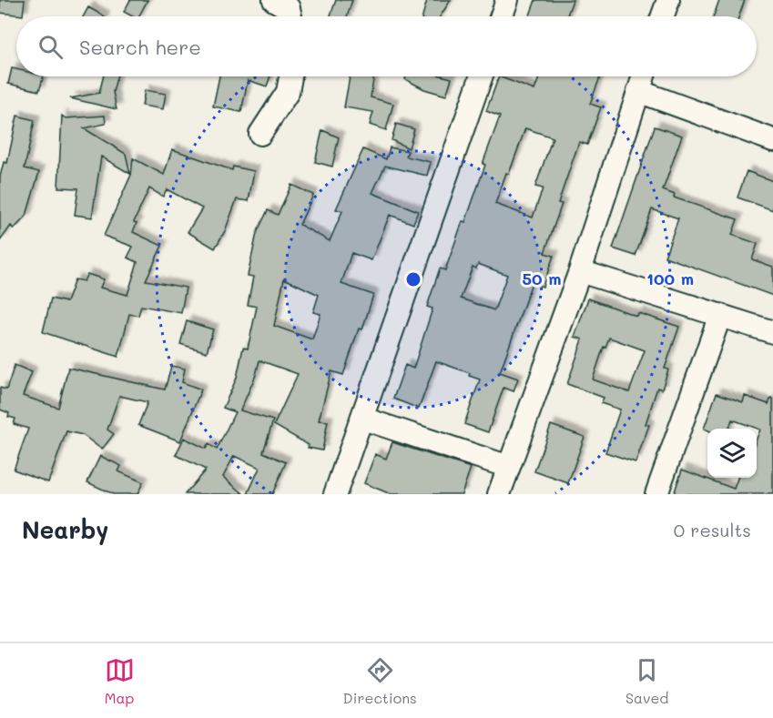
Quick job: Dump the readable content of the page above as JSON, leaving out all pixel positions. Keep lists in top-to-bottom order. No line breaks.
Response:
{"page":{"search":"Search here","heading":["Nearby","0 results"],"nav":["Map","Directions","Saved"]},"rings":["50 m","100 m"]}
